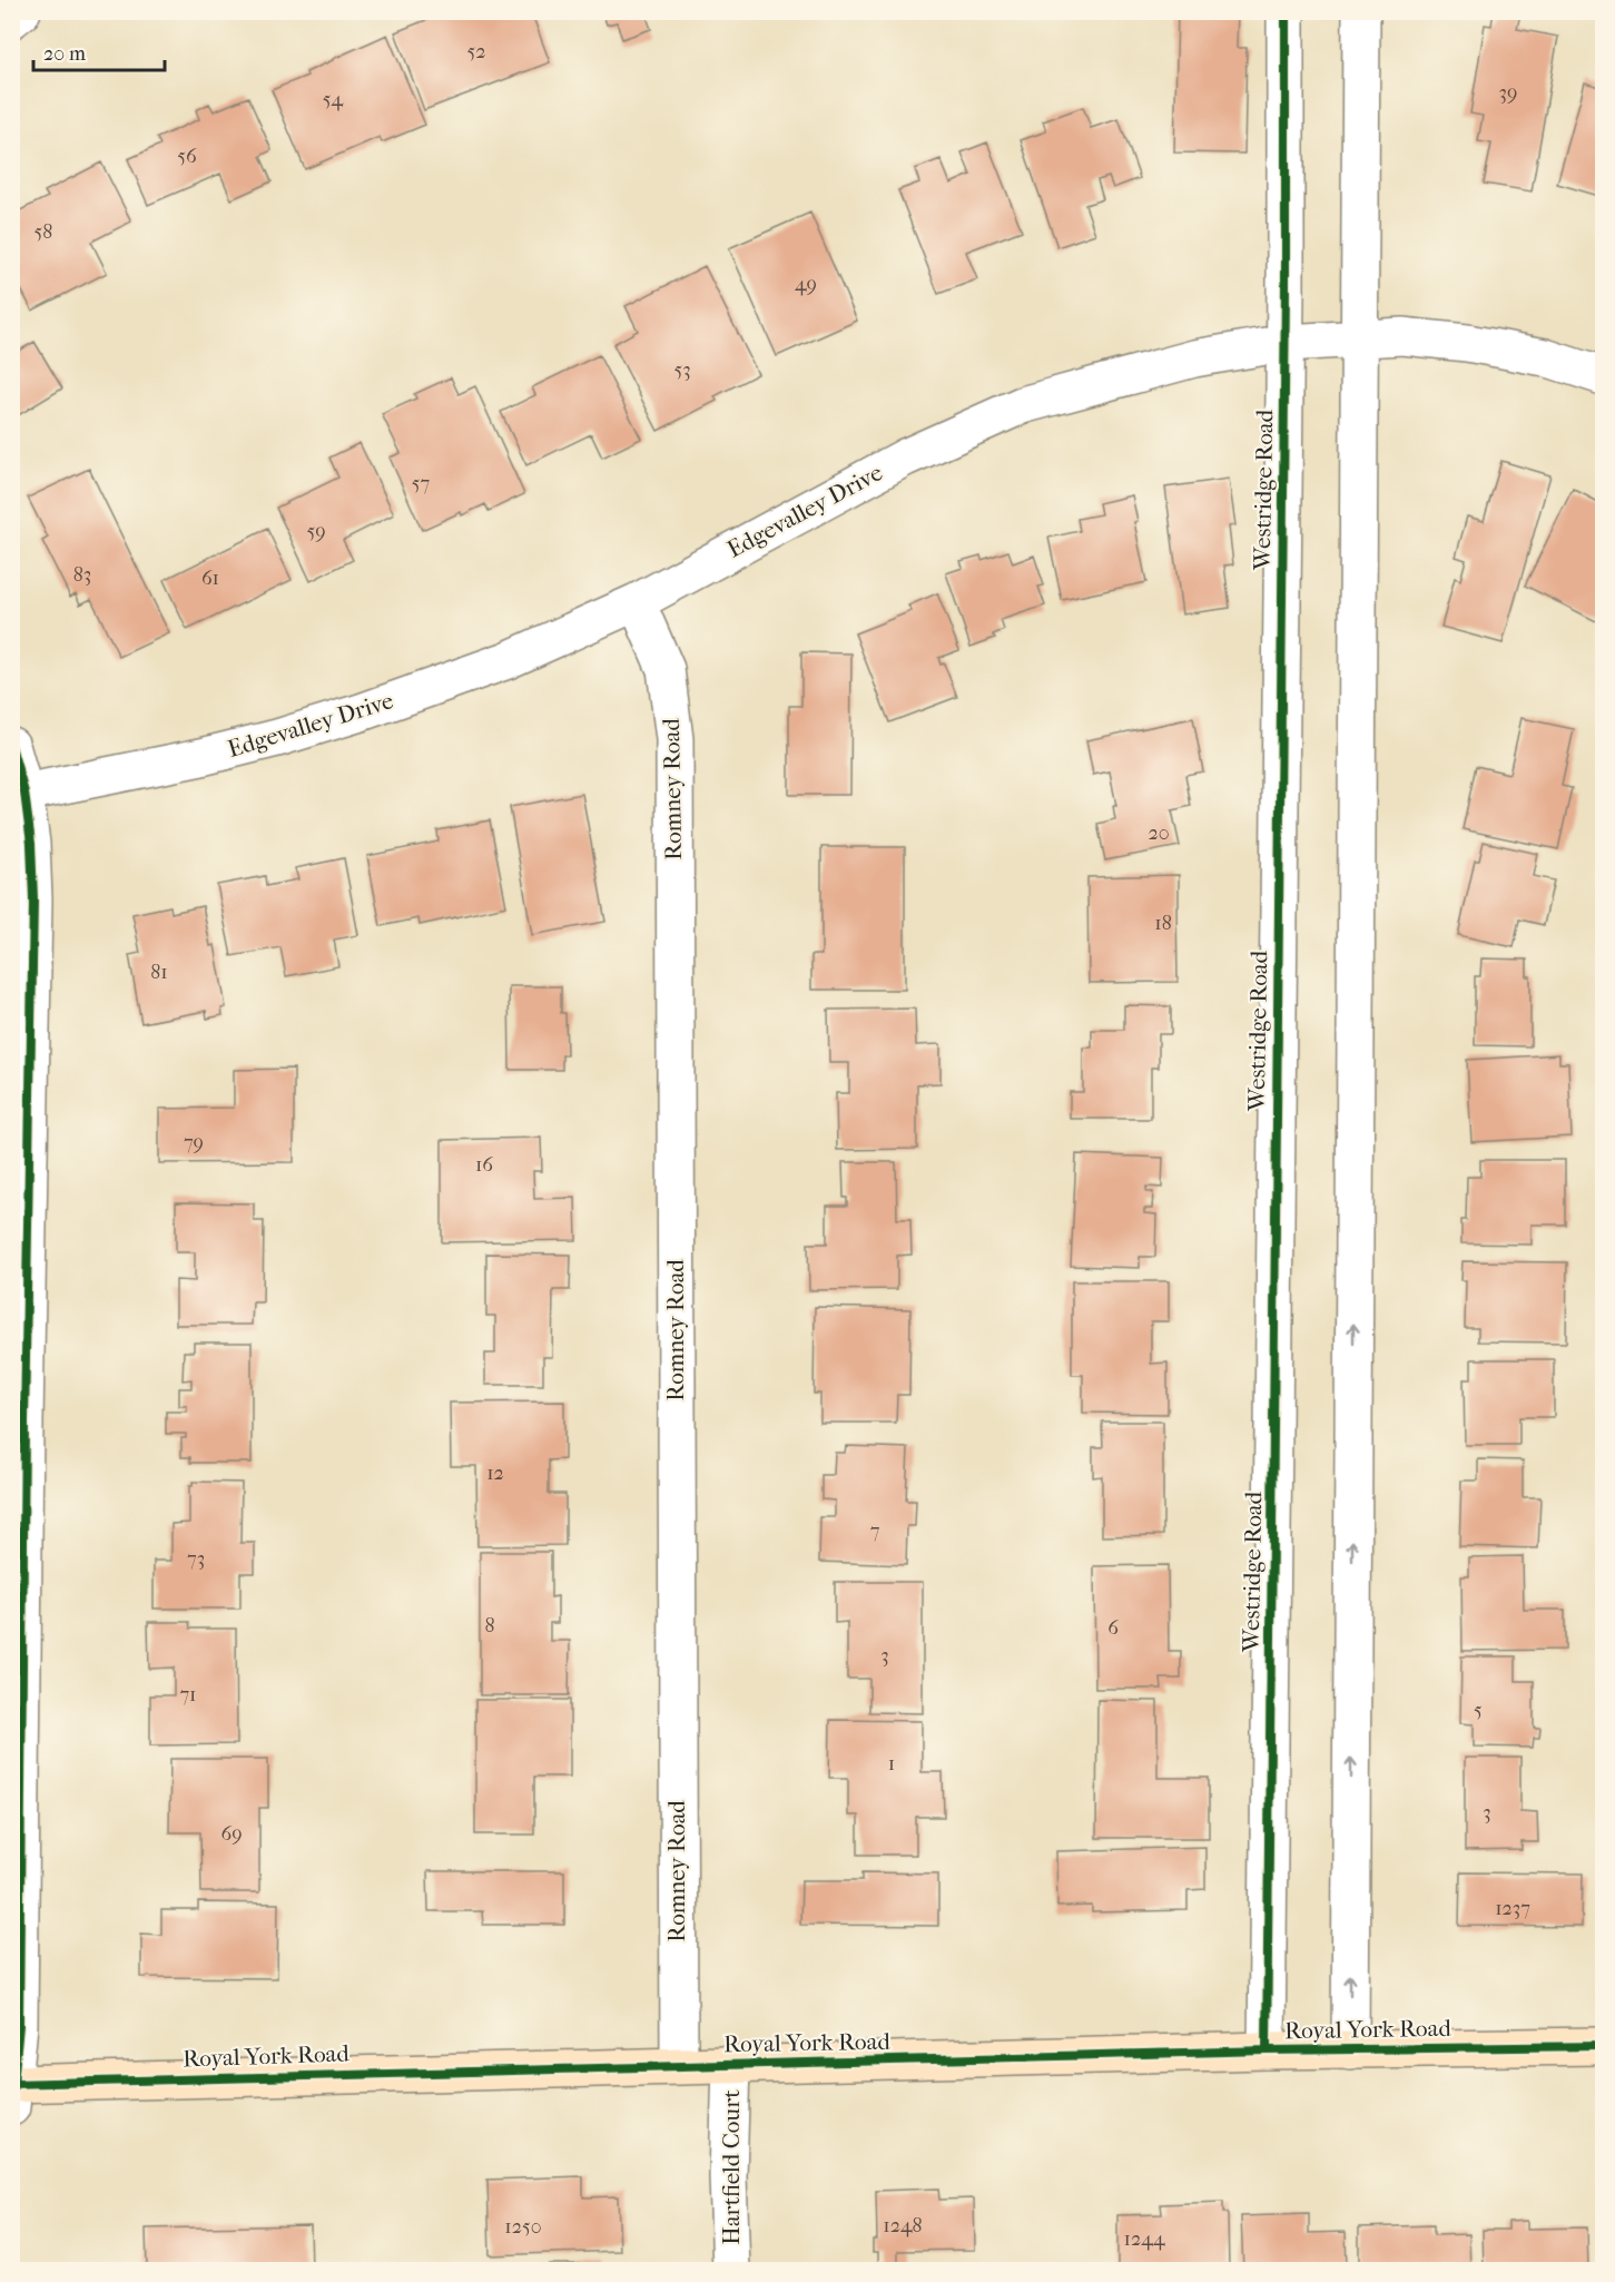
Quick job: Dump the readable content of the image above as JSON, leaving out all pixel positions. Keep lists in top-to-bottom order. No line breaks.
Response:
{"streets":{"main road":["Royal York Road"],"street":["Westridge Road","Edgevalley Drive","Romney Road","Hartfield Court"]},"crossings":[["Westridge Road","Edgevalley Drive"],["Westridge Road","Royal York Road"],["Edgevalley Drive","Romney Road"],["Romney Road","Royal York Road"],["Royal York Road","Hartfield Court"]],"house_numbers":["52","39","54","56","58","49","53","57","59","83","61","20","18","81","79","16","12","7","73","8","6","3","71","5","1","3","69","1237","1248","1250","1244"],"scale_bar":"20 m"}
